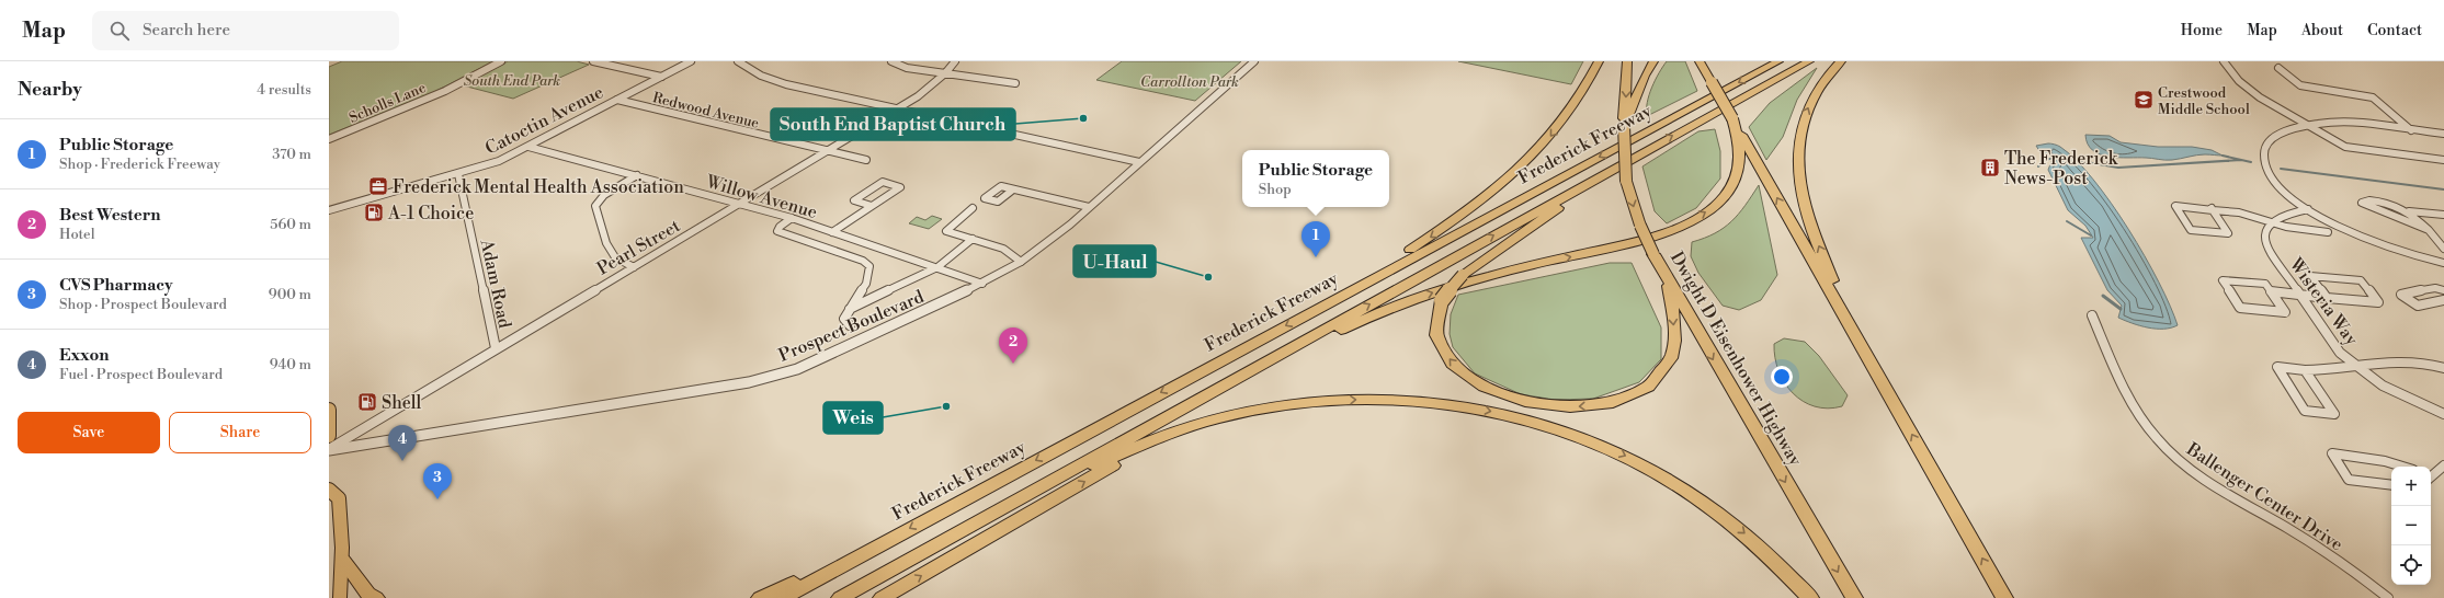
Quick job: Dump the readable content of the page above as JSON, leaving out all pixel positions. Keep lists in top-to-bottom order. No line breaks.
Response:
{"streets":{"highway":["Frederick Freeway","Dwight D Eisenhower Highway"],"street":["Scholls Lane","Redwood Avenue","Catoctin Avenue","Willow Avenue","Pearl Street","Adam Road","Wisteria Way","Prospect Boulevard","Ballenger Center Drive"]},"crossings":[["Redwood Avenue","Catoctin Avenue"],["Redwood Avenue","Pearl Street"],["Catoctin Avenue","Willow Avenue"],["Catoctin Avenue","Adam Road"],["Willow Avenue","Pearl Street"],["Willow Avenue","Prospect Boulevard"],["Pearl Street","Adam Road"],["Pearl Street","Prospect Boulevard"]],"one_way":["Dwight D Eisenhower Highway"],"parks":["South End Park","Carrollton Park"],"places":{"school or university":["Crestwood Middle School"],"other":["South End Baptist Church","U-Haul","Weis"],"building":["The Frederick News-Post"],"office":["Frederick Mental Health Association"],"fuel station":["A-1 Choice","Shell"]},"page":{"header":"Map","search":"Search here","nav":["Home","Map","About","Contact"],"heading":["Nearby","4 results"],"list":[{"mark":"1","name":"Public Storage","note":"Shop · Frederick Freeway","value":"370 m"},{"mark":"2","name":"Best Western","note":"Hotel","value":"560 m"},{"mark":"3","name":"CVS Pharmacy","note":"Shop · Prospect Boulevard","value":"900 m"},{"mark":"4","name":"Exxon","note":"Fuel · Prospect Boulevard","value":"940 m"}],"popup":["Public Storage","Shop"],"pins":["1","2","4","3"],"buttons":["Save","Share"],"map_buttons":["+","−"]}}
